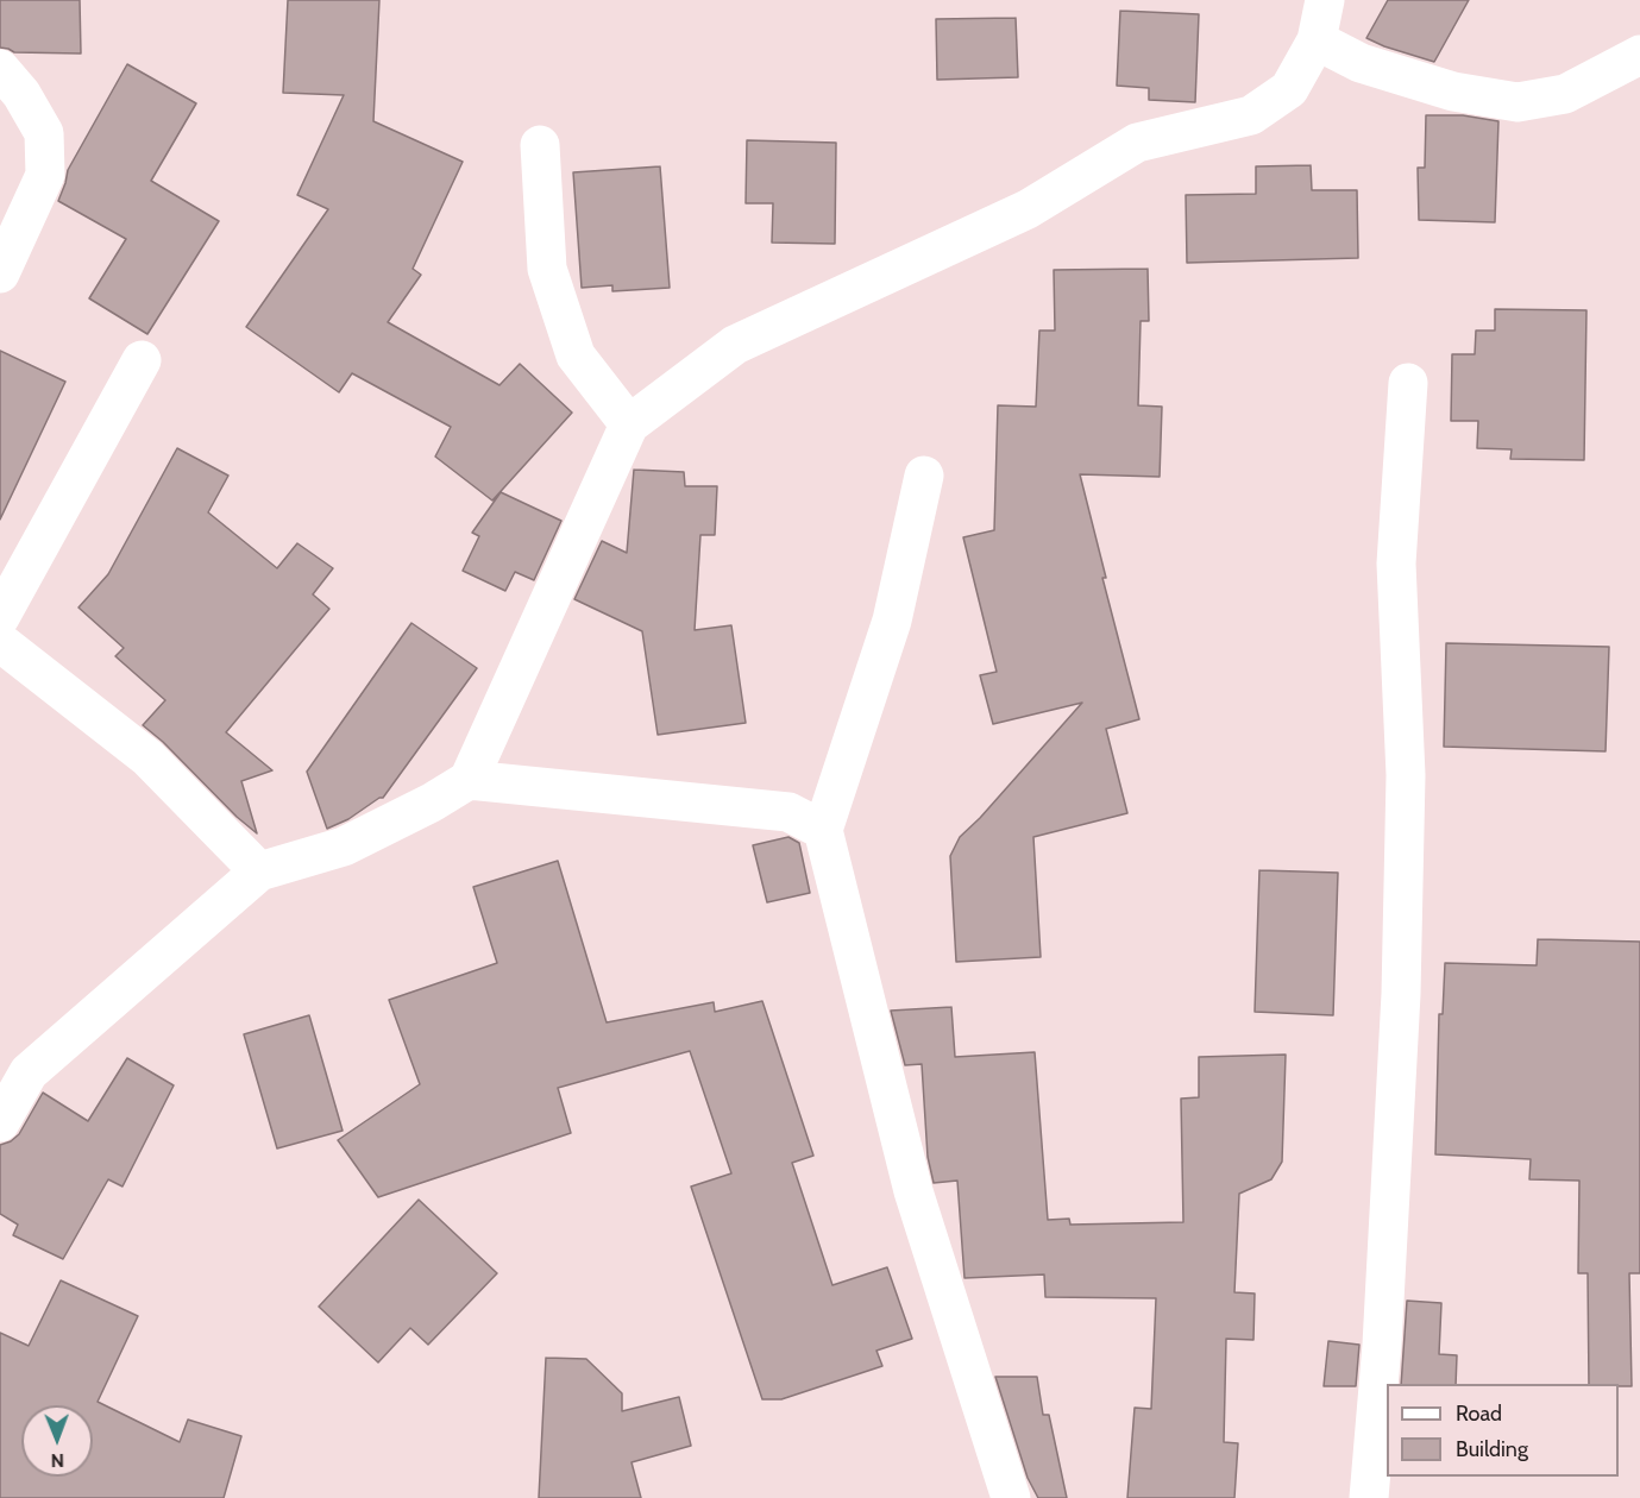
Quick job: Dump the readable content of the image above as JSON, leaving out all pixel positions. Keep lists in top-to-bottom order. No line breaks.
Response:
{"legend":["Road","Building"],"north":"bottom"}
